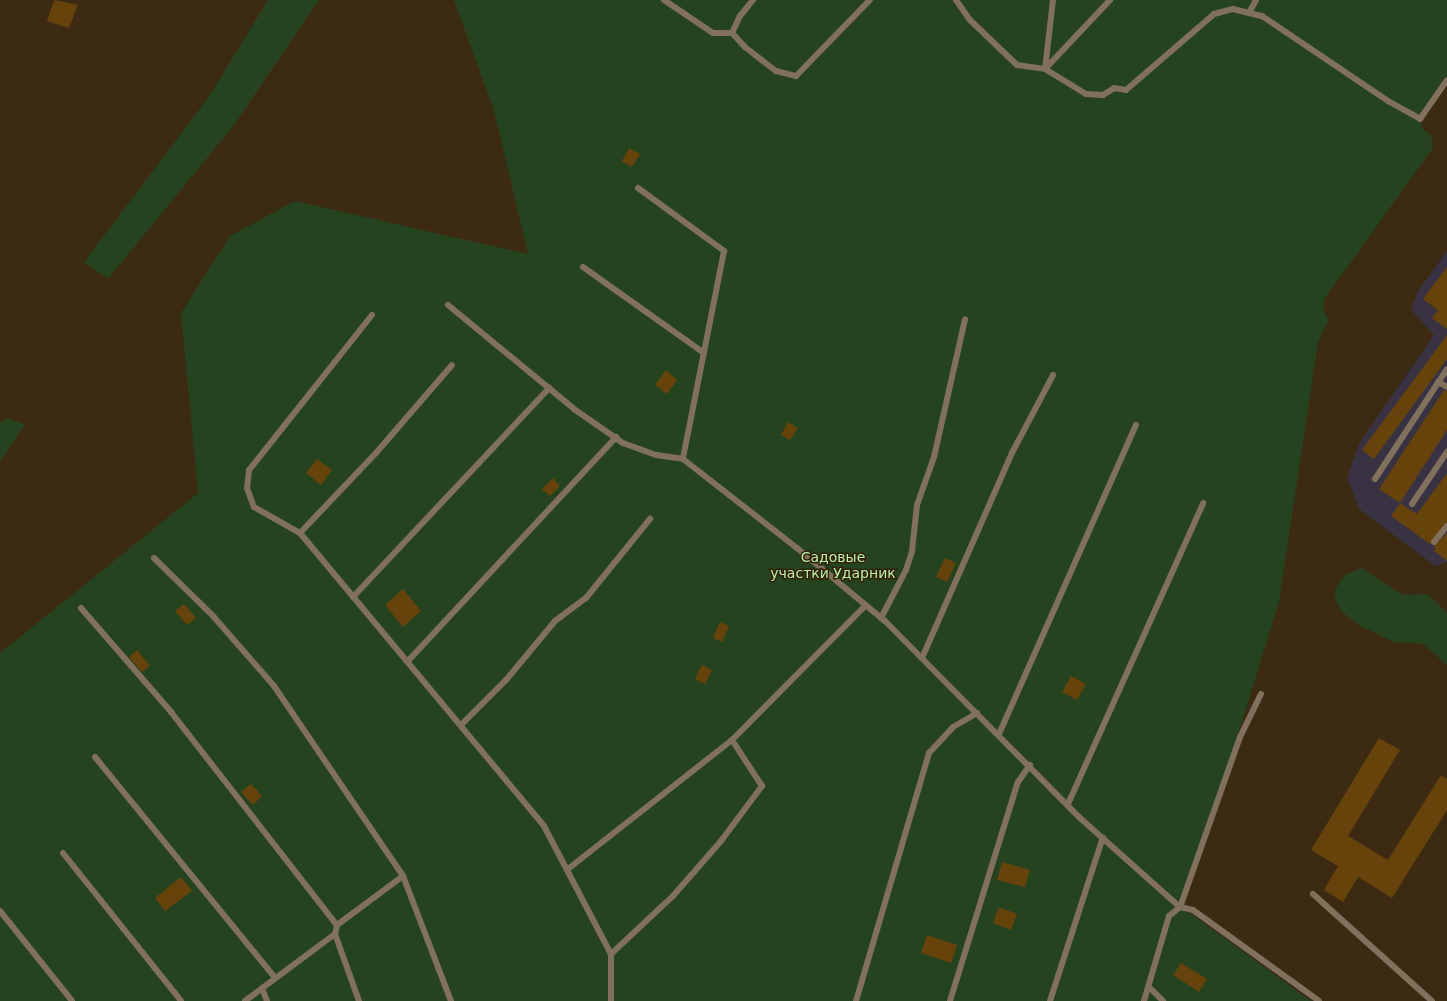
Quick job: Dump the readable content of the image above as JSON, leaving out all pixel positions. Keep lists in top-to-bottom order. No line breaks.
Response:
{"parks":["Садовые участки Ударник"]}
